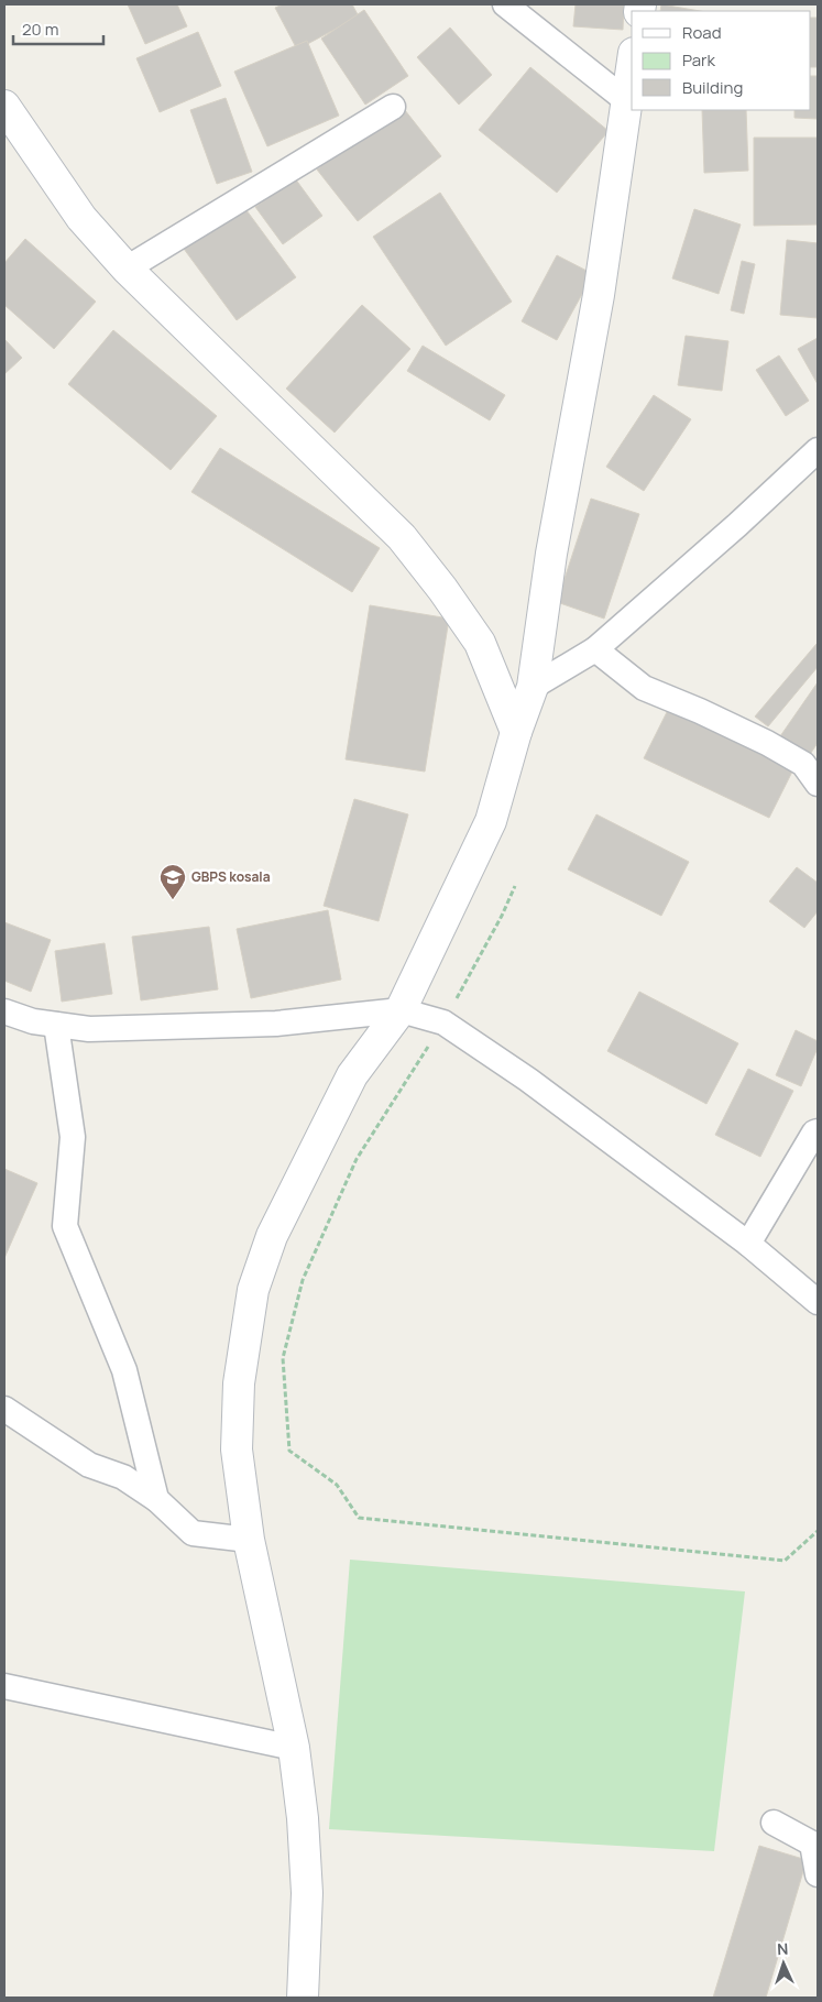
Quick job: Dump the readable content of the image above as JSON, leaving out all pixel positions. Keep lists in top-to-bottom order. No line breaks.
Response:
{"places":{"school or university":["GBPS kosala"]},"legend":["Road","Park","Building"],"scale_bar":"20 m","north":"top"}
